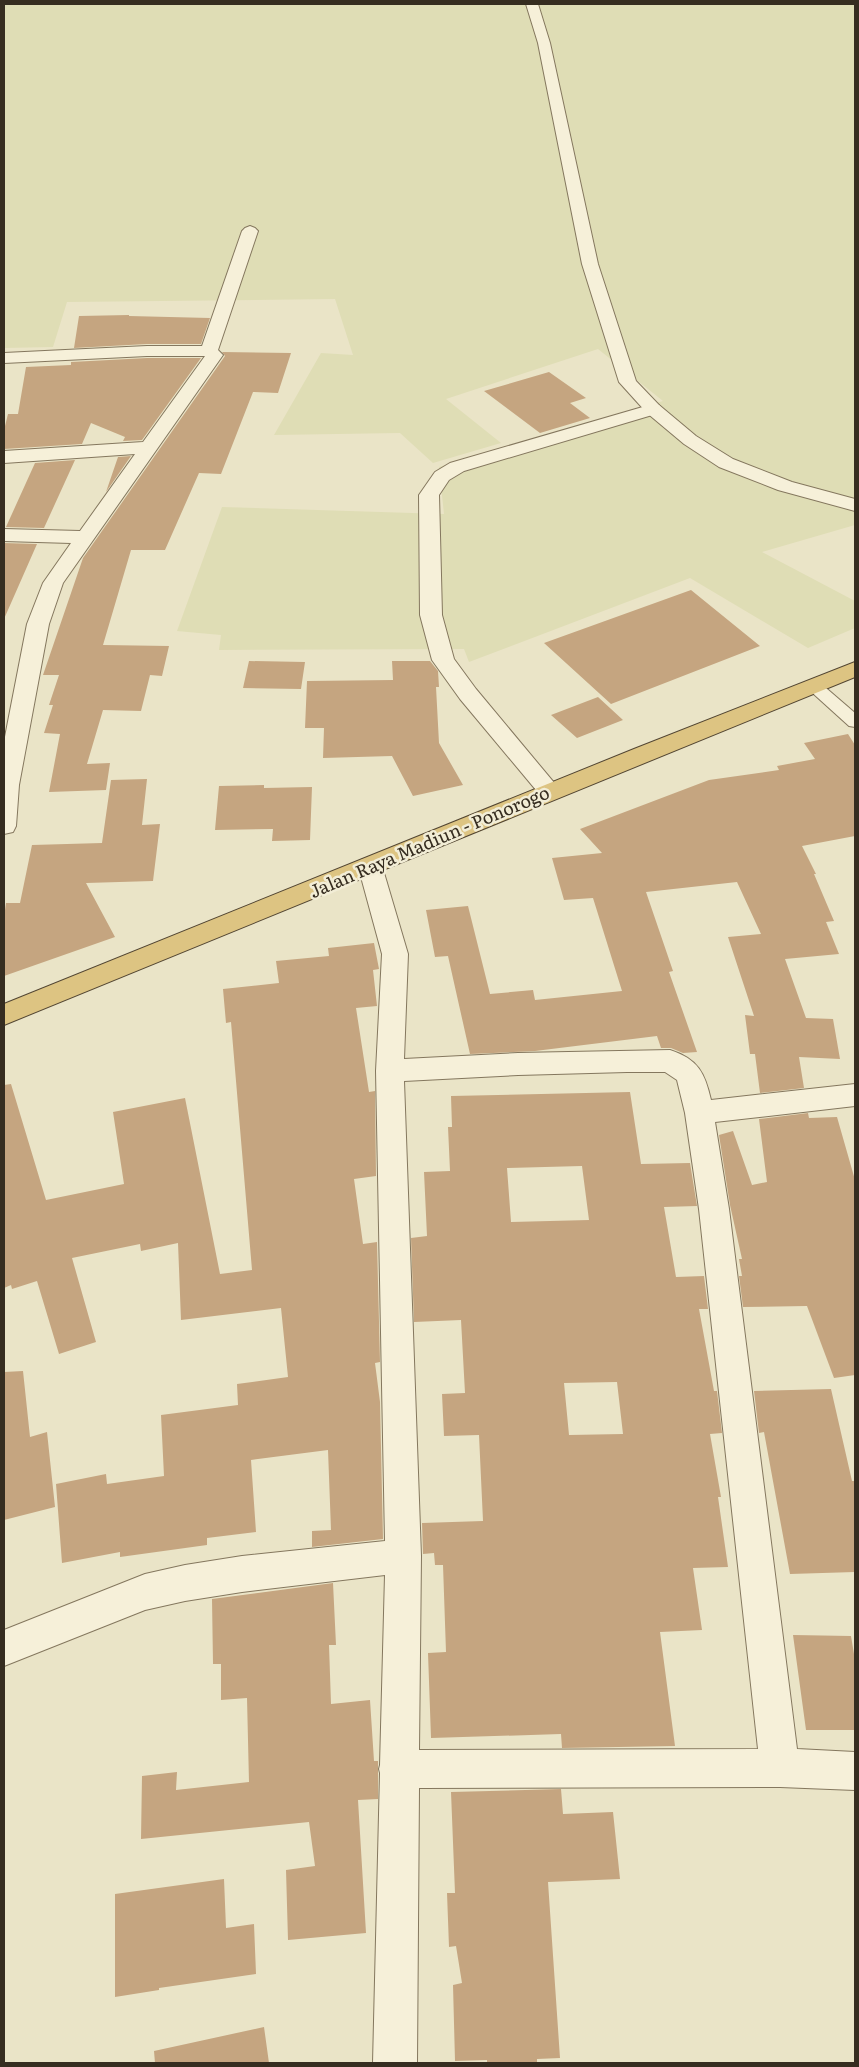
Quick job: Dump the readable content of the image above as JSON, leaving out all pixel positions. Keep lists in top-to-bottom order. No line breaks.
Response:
{"streets":{"highway":["Jalan Raya Madiun - Ponorogo"]}}
